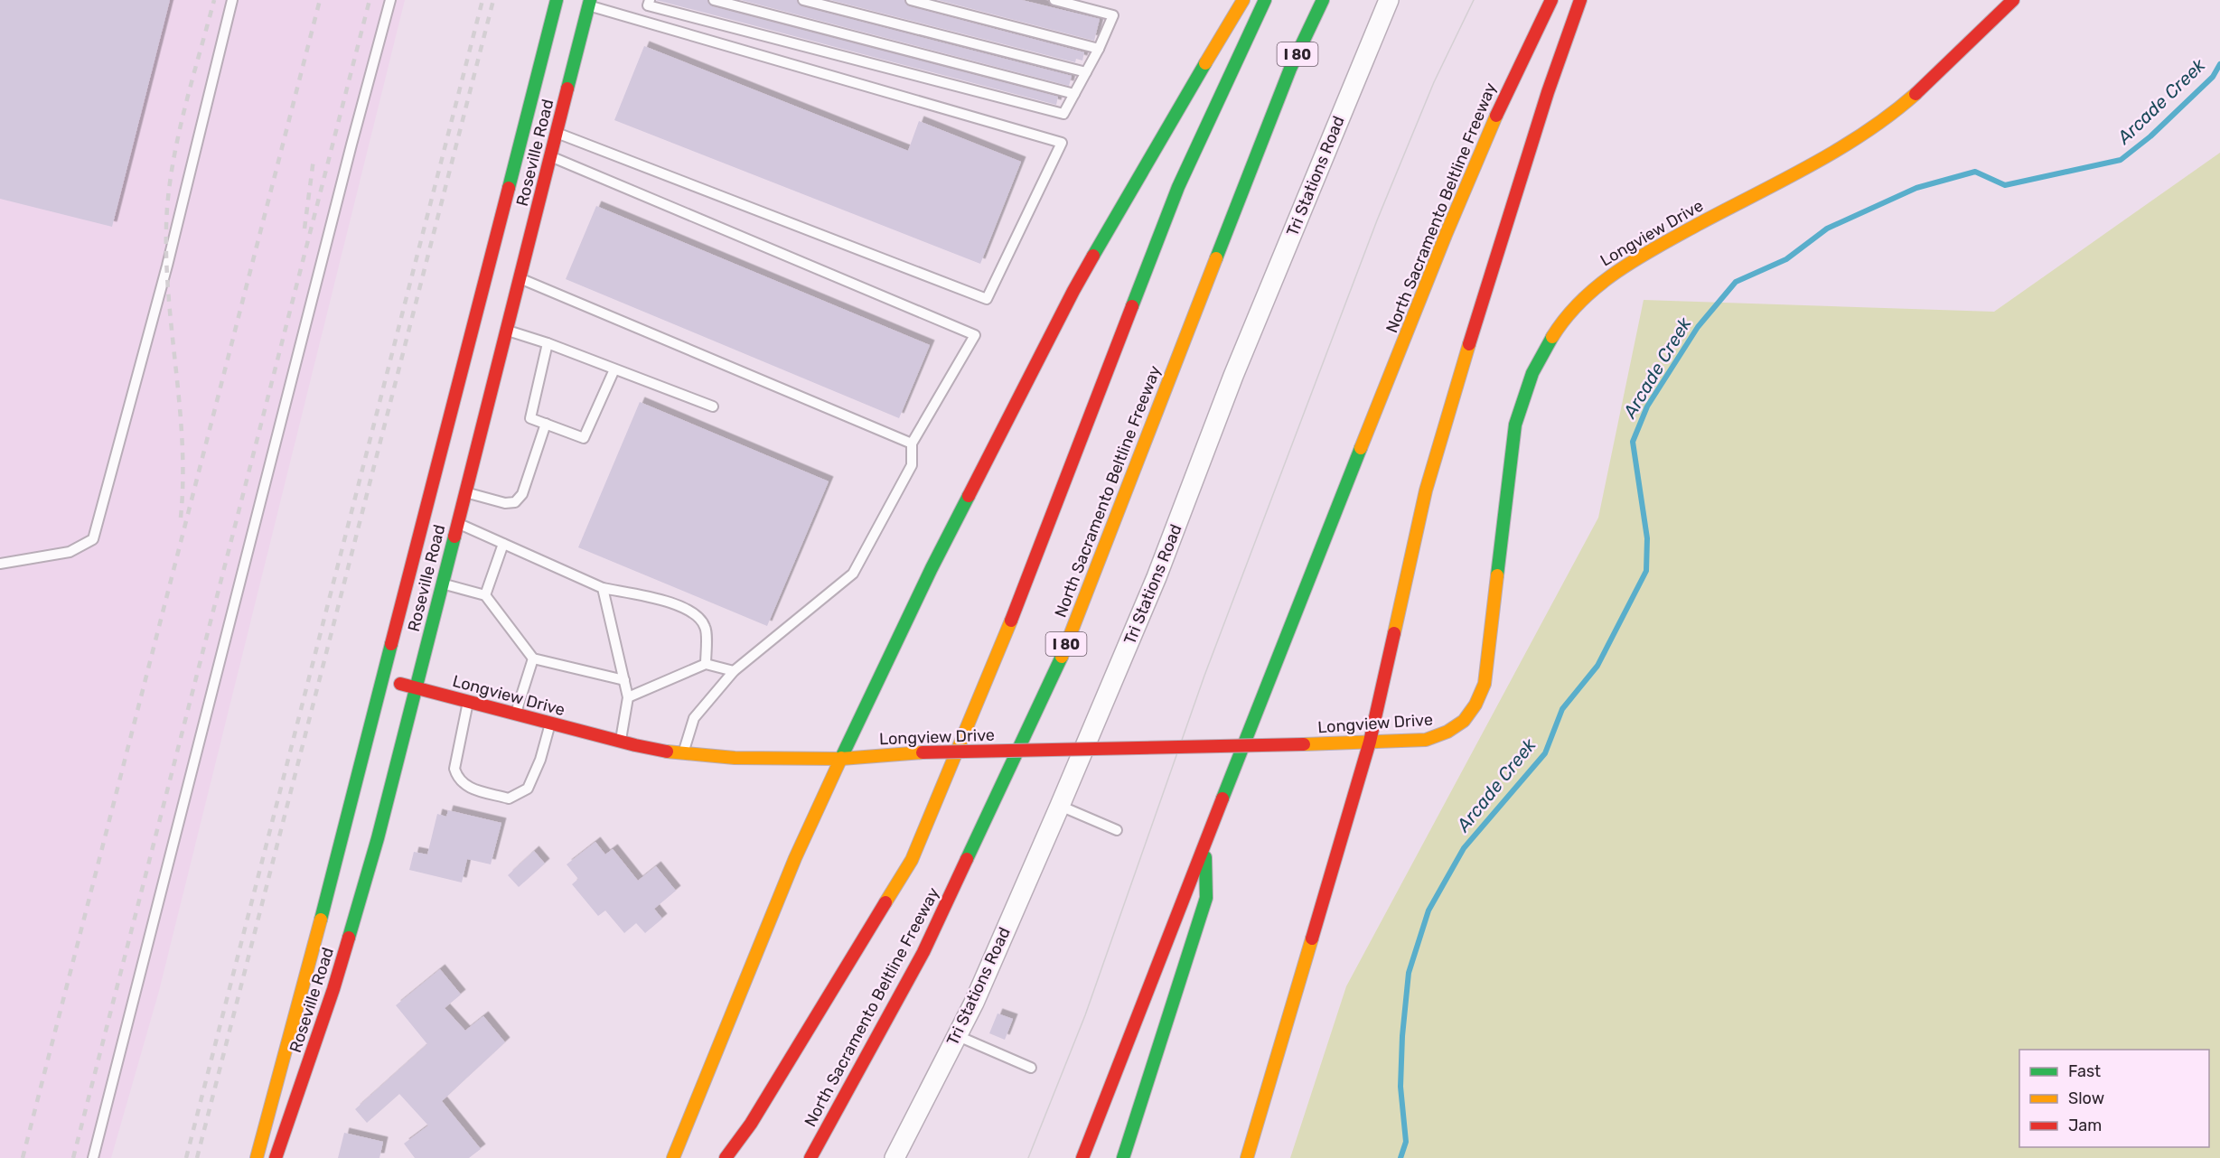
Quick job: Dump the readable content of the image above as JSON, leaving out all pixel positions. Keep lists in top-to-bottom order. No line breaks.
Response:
{"streets":{"main road":["I 80","Roseville Road","North Sacramento Beltline Freeway","Longview Drive"],"street":["Tri Stations Road"]},"crossings":[["Roseville Road","Longview Drive"]],"water":["Arcade Creek"],"legend":["Fast","Slow","Jam"]}
